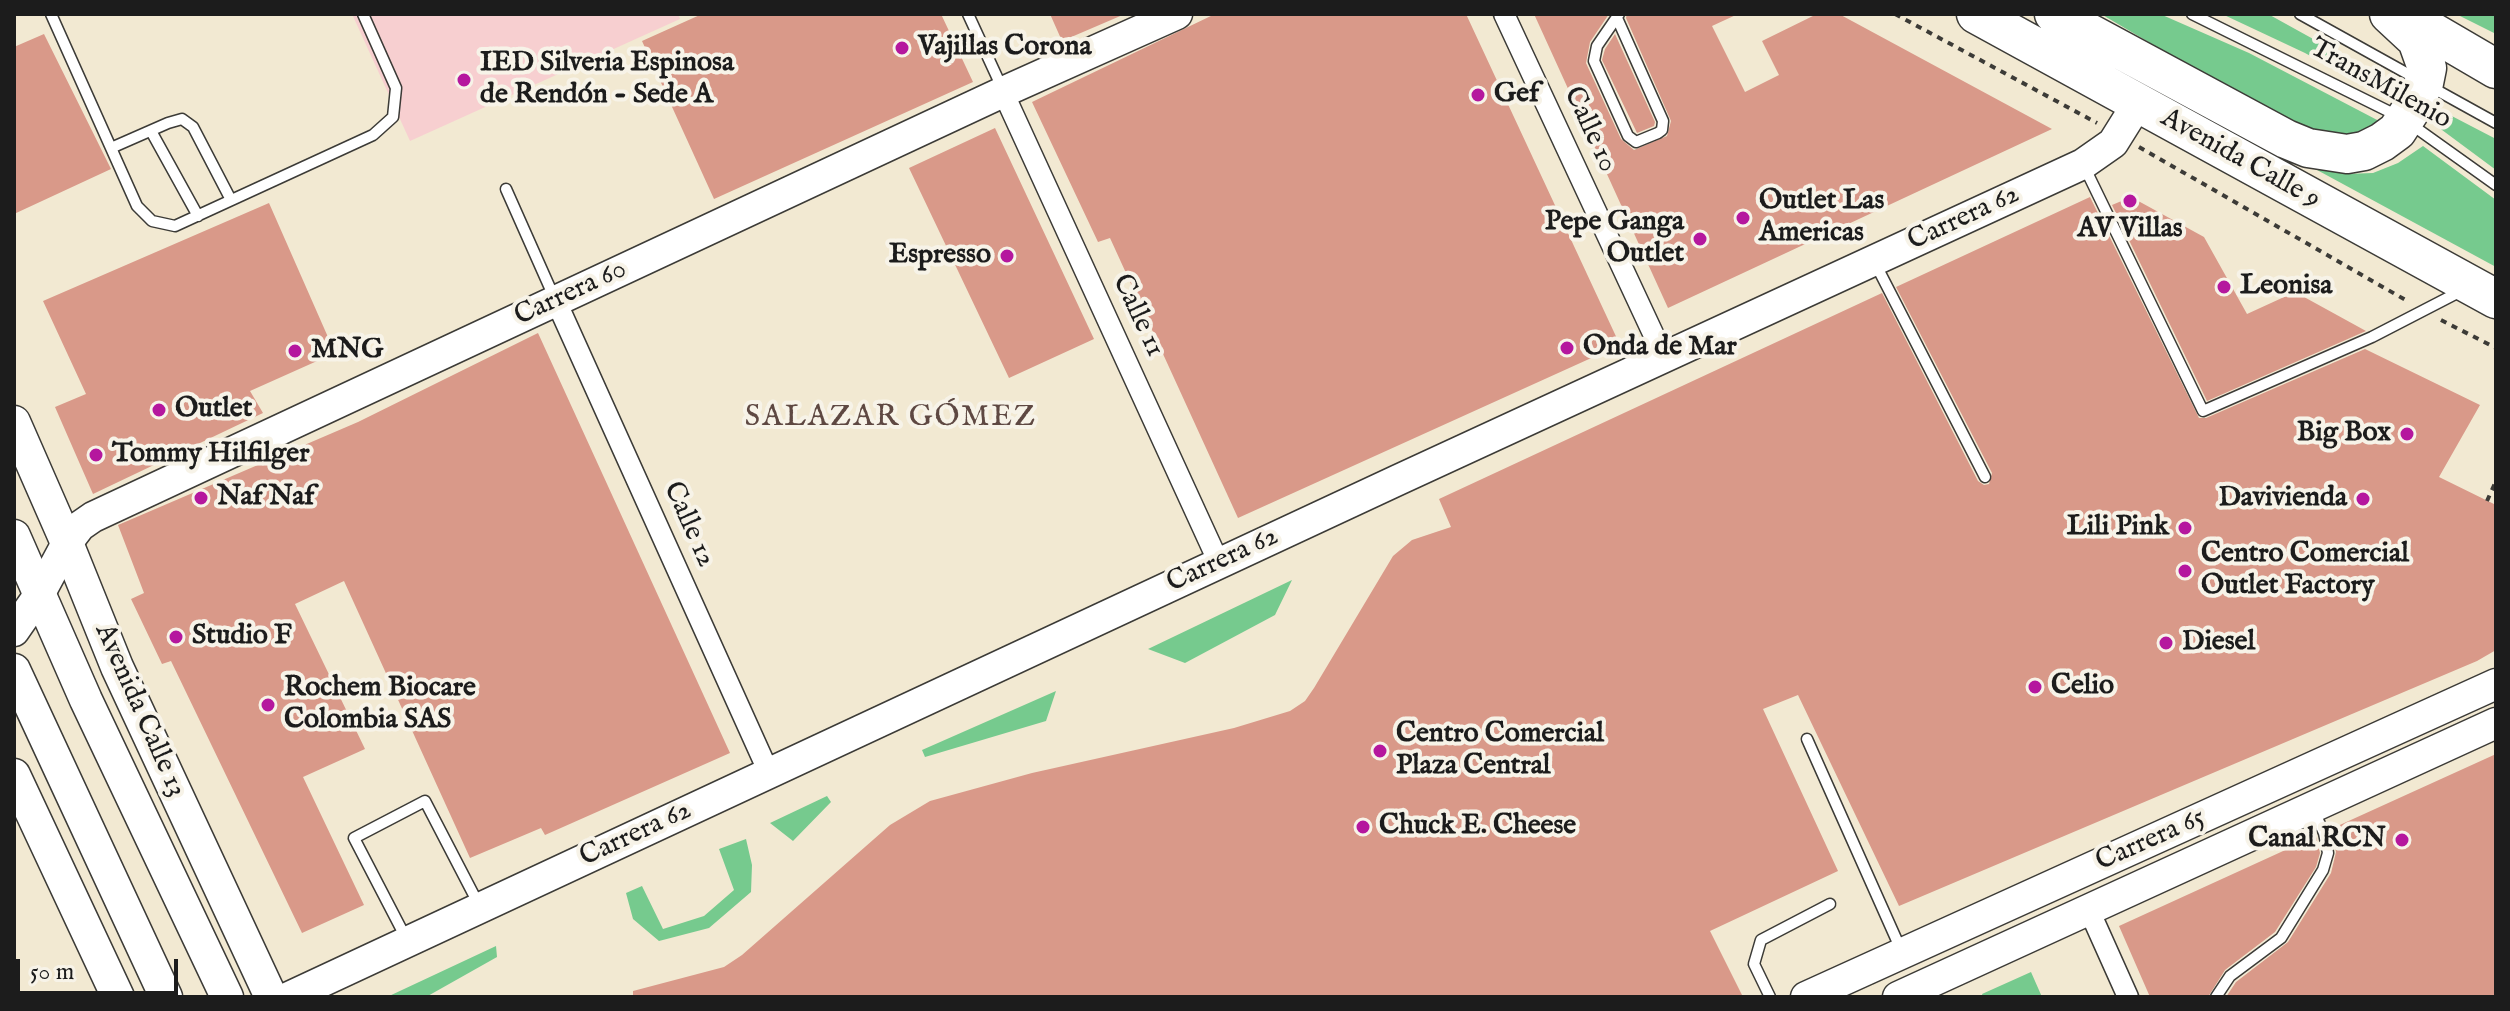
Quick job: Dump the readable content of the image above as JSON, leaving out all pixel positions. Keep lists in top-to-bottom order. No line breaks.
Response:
{"streets":{"highway":["Avenida Calle 9"],"main road":["Avenida Calle 13"],"street":["Calle 10","Carrera 62","Carrera 60","Calle 11","Calle 12","Carrera 65"],"lane":["TransMilenio"]},"crossings":[["Calle 10","Carrera 62"],["Avenida Calle 9","Carrera 62"],["Carrera 62","Calle 11"],["Carrera 62","Calle 12"],["Carrera 62","Avenida Calle 13"],["Carrera 60","Calle 11"],["Carrera 60","Calle 12"],["Carrera 60","Avenida Calle 13"]],"districts":["SALAZAR GÓMEZ"],"places":["Vajillas Corona","IED Silveria Espinosa de Rendón - Sede A","Gef","AV Villas","Outlet Las Americas","Pepe Ganga Outlet","Espresso","Leonisa","Onda de Mar","MNG","Outlet","Big Box","Tommy Hilfilger","Naf Naf","Davivienda","Lili Pink","Centro Comercial Outlet Factory","Studio F","Diesel","Celio","Rochem Biocare Colombia SAS","Centro Comercial Plaza Central","Chuck E. Cheese","Canal RCN"],"scale_bar":"50 m"}
